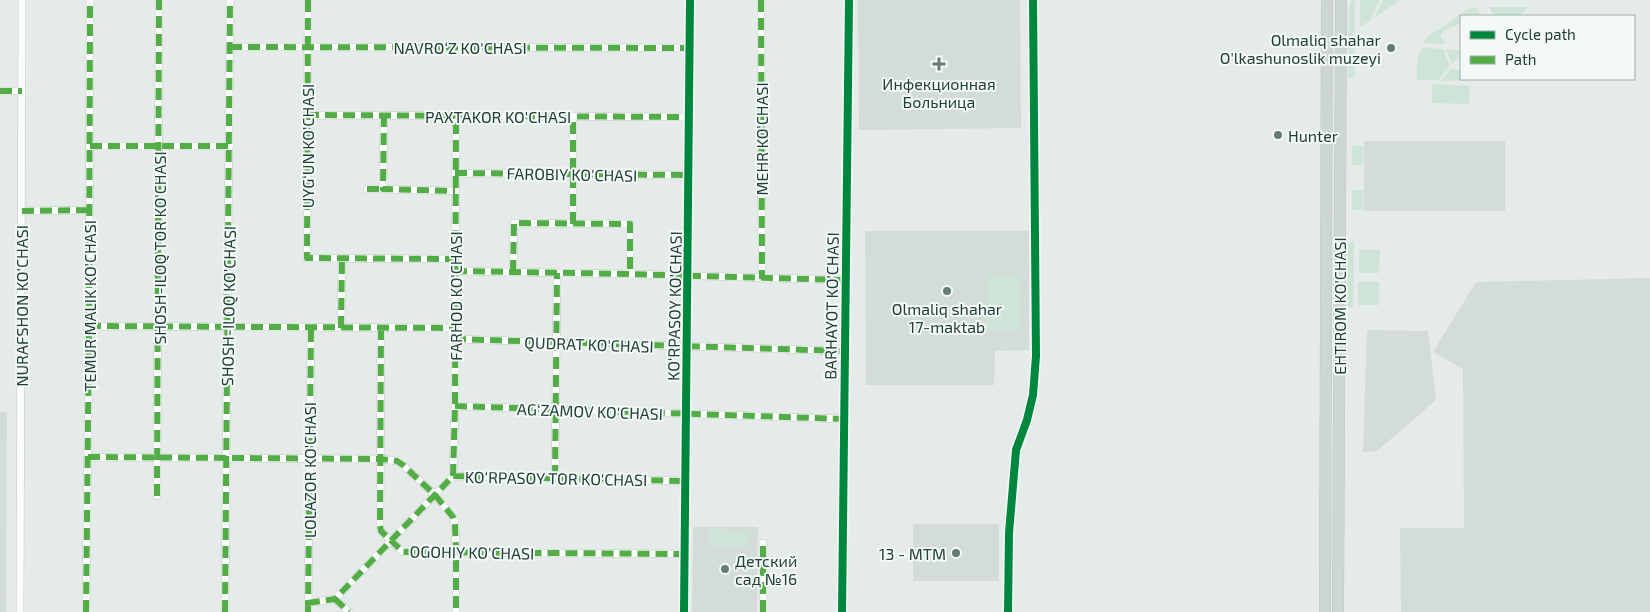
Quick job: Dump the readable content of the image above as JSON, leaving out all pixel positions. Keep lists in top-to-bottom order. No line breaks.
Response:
{"streets":{"main road":["EHTIROM KO'CHASI"],"street":["NAVRO‘Z KO'CHASI","PAXTAKOR KO'CHASI","MEHR KO'CHASI","UYG‘UN KO'CHASI","FAROBIY KO'CHASI","SHOSH-ILOQ TOR KO'CHASI","FARHOD KO'CHASI","NURAFSHON KO'CHASI","TEMUR MALIK KO'CHASI","SHOSH-ILOQ KO'CHASI","KO‘RPASOY KO'CHASI","BARHAYOT KO'CHASI","QUDRAT KO'CHASI","AG‘ZAMOV KO'CHASI","LOLAZOR KO'CHASI","KO‘RPASOY TOR KO'CHASI","OGOHIY KO'CHASI"]},"crossings":[["NAVRO‘Z KO'CHASI","UYG‘UN KO'CHASI"],["NAVRO‘Z KO'CHASI","SHOSH-ILOQ KO'CHASI"],["NAVRO‘Z KO'CHASI","KO‘RPASOY KO'CHASI"],["PAXTAKOR KO'CHASI","UYG‘UN KO'CHASI"],["PAXTAKOR KO'CHASI","FARHOD KO'CHASI"],["PAXTAKOR KO'CHASI","KO‘RPASOY KO'CHASI"],["UYG‘UN KO'CHASI","FARHOD KO'CHASI"],["FAROBIY KO'CHASI","FARHOD KO'CHASI"],["FAROBIY KO'CHASI","KO‘RPASOY KO'CHASI"],["FARHOD KO'CHASI","QUDRAT KO'CHASI"],["FARHOD KO'CHASI","AG‘ZAMOV KO'CHASI"],["FARHOD KO'CHASI","KO‘RPASOY TOR KO'CHASI"],["KO‘RPASOY KO'CHASI","QUDRAT KO'CHASI"],["KO‘RPASOY KO'CHASI","AG‘ZAMOV KO'CHASI"],["KO‘RPASOY KO'CHASI","KO‘RPASOY TOR KO'CHASI"],["KO‘RPASOY KO'CHASI","OGOHIY KO'CHASI"],["BARHAYOT KO'CHASI","QUDRAT KO'CHASI"],["BARHAYOT KO'CHASI","AG‘ZAMOV KO'CHASI"],["KO‘RPASOY TOR KO'CHASI","OGOHIY KO'CHASI"]],"places":{"other":["Olmaliq shahar O'lkashunoslik muzeyi","Hunter","Olmaliq shahar 17-maktab","13 - MTM","Детский сад №16"],"health":["Инфекционная Больница"]},"legend":["Cycle path","Path"]}
